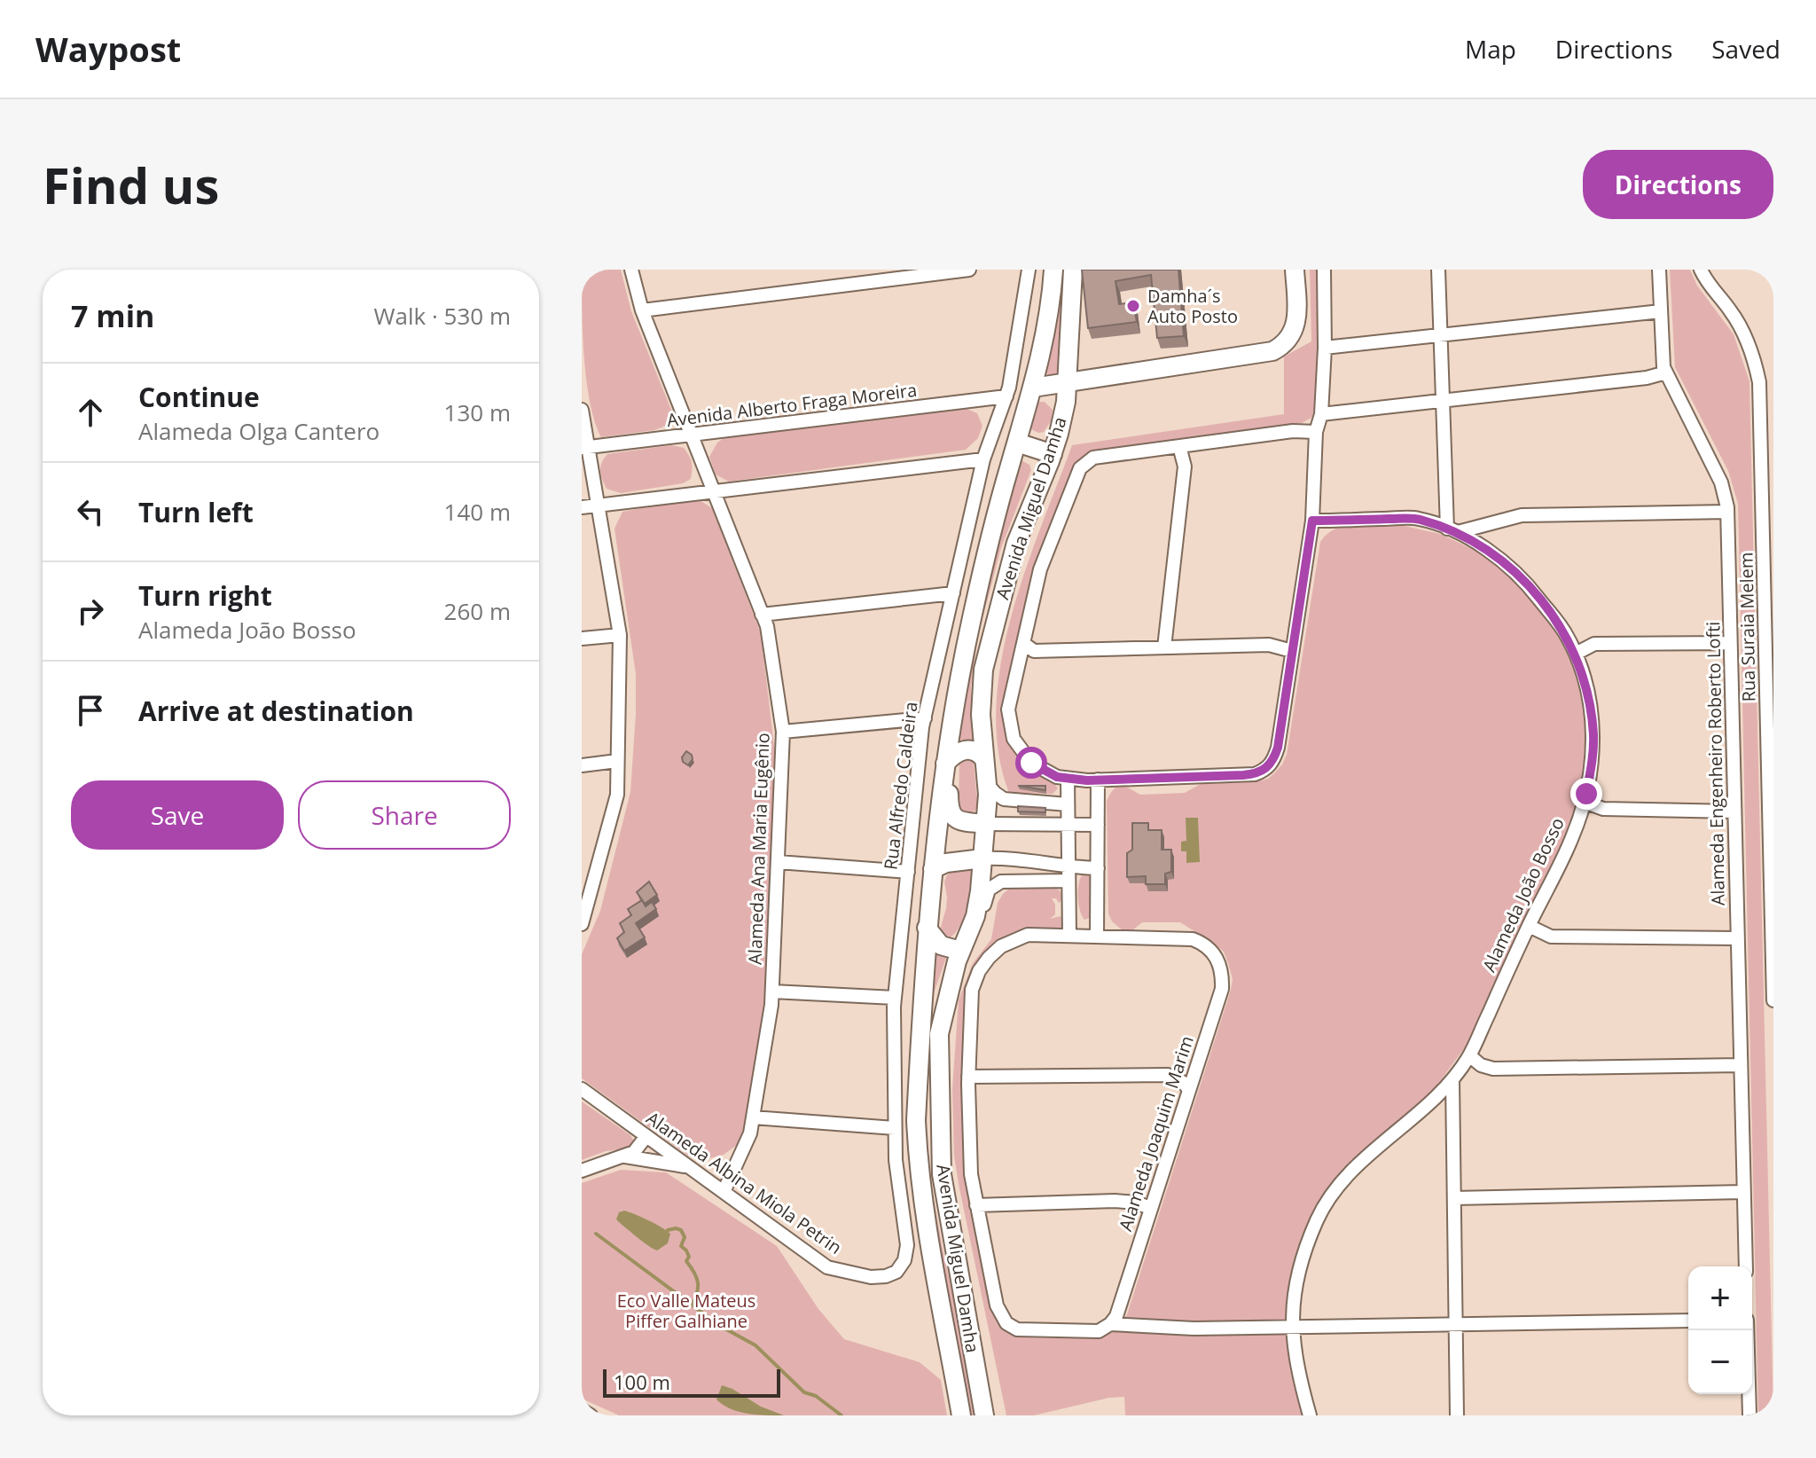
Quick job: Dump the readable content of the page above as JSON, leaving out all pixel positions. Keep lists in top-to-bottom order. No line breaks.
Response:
{"streets":{"street":["Avenida Alberto Fraga Moreira","Avenida Miguel Damha","Rua Suraia Melem","Alameda Engenheiro Roberto Lofti","Rua Alfredo Caldeira","Alameda Ana Maria Eugênio","Alameda João Bosso","Alameda Joaquim Marim","Alameda Albina Miola Petrin"]},"crossings":[["Avenida Alberto Fraga Moreira","Rua Alfredo Caldeira"],["Avenida Alberto Fraga Moreira","Alameda Ana Maria Eugênio"],["Rua Alfredo Caldeira","Alameda Albina Miola Petrin"],["Alameda Ana Maria Eugênio","Alameda Albina Miola Petrin"]],"parks":["Eco Valle Mateus Piffer Galhiane"],"places":["Damha´s Auto Posto"],"scale_bar":"100 m","page":{"header":"Waypost","nav":["Map","Directions","Saved"],"buttons":["Directions",["Save","Share"]],"title":"Find us","heading":["7 min","Walk · 530 m"],"list":[["Continue","Alameda Olga Cantero","130 m"],["Turn left","140 m"],["Turn right","Alameda João Bosso","260 m"],"Arrive at destination"],"map_buttons":["+","−"],"scale":"100 m"}}
